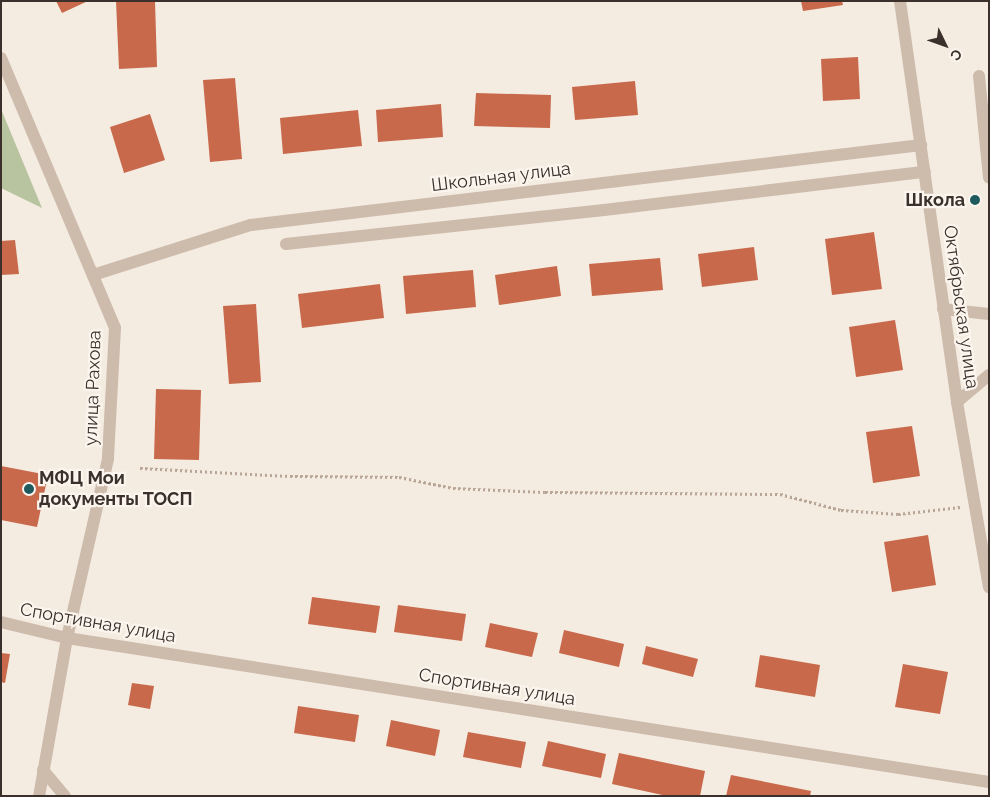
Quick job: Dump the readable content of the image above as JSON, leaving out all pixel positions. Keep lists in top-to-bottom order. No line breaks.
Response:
{"streets":{"street":["Школьная улица","Октябрьская улица","улица Рахова","Спортивная улица"]},"crossings":[["Школьная улица","Октябрьская улица"],["Школьная улица","улица Рахова"],["улица Рахова","Спортивная улица"]],"places":["Школа","МФЦ Мои документы ТОСП"],"north":"bottom right"}
